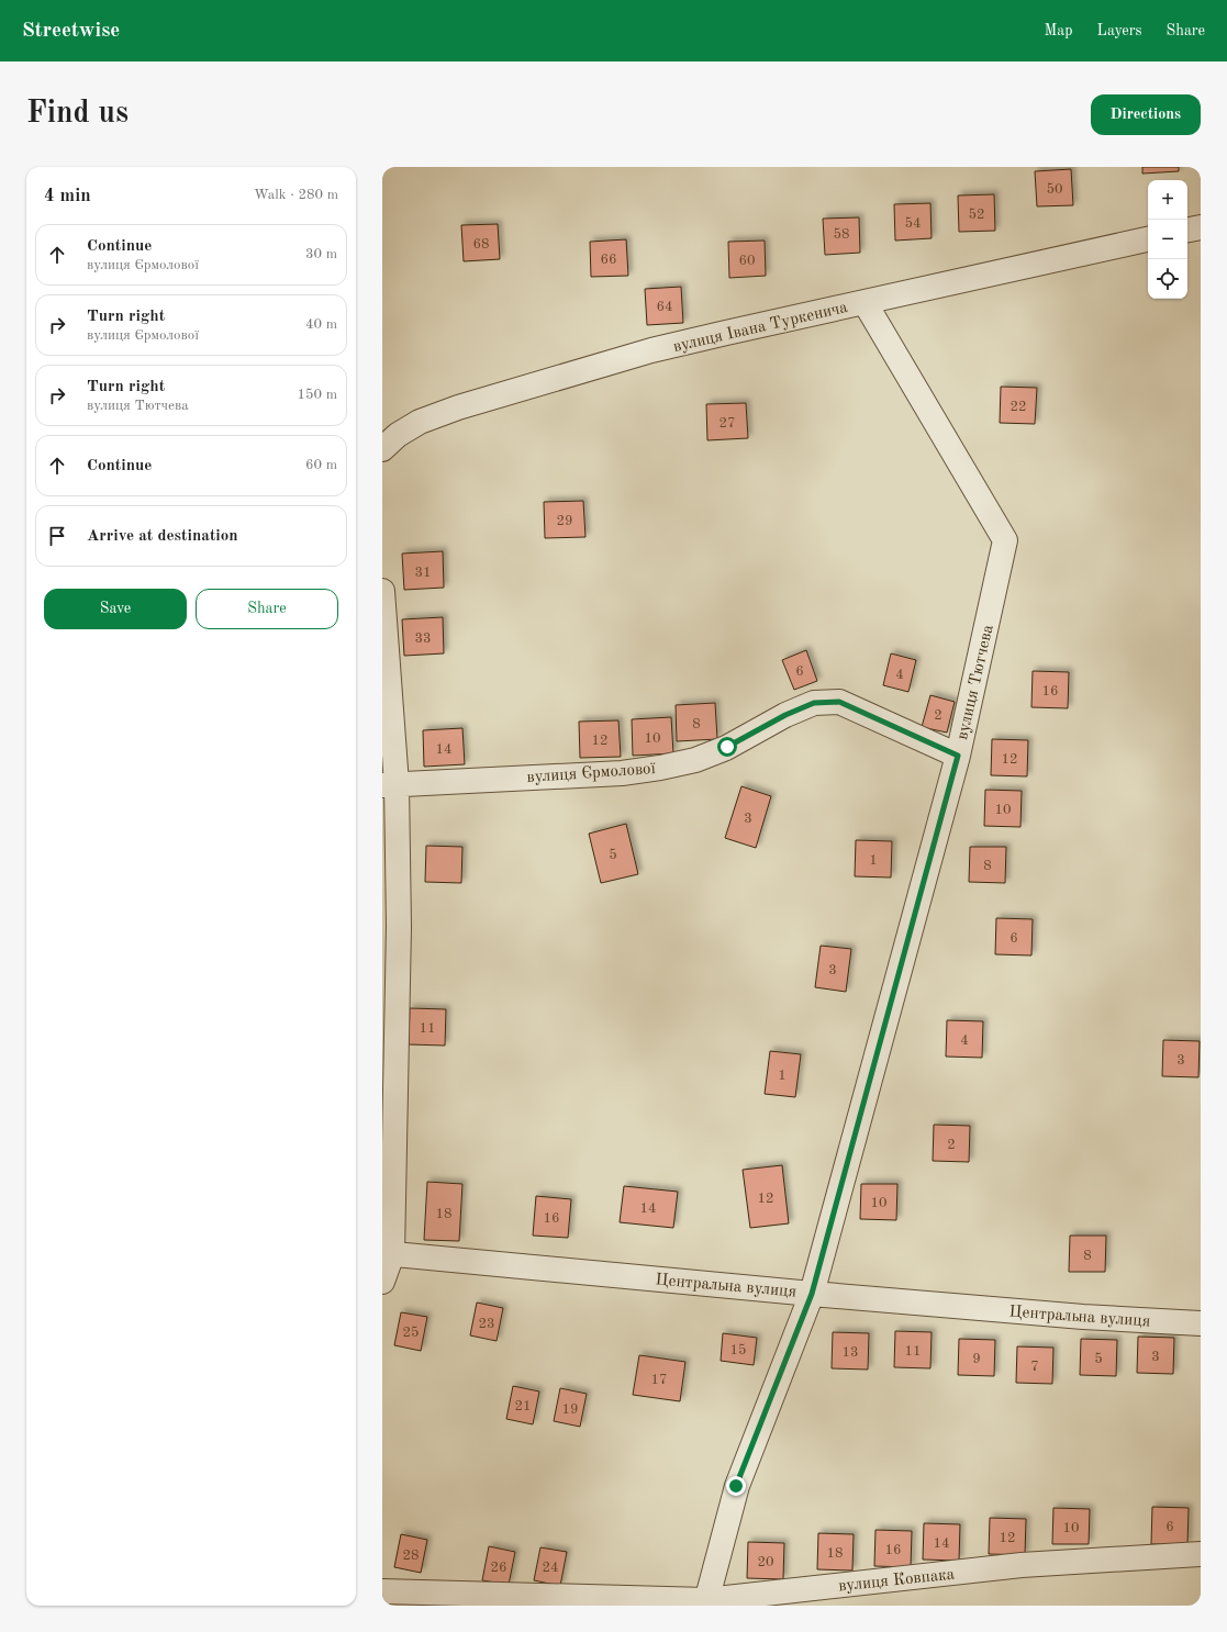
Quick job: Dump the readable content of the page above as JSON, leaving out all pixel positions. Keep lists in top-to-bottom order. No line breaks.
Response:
{"streets":{"street":["вулиця Івана Туркенича","вулиця Тютчева","вулиця Єрмолової","Центральна вулиця","вулиця Ковпака"]},"crossings":[["вулиця Івана Туркенича","вулиця Тютчева"],["вулиця Тютчева","вулиця Єрмолової"],["вулиця Тютчева","Центральна вулиця"],["вулиця Тютчева","вулиця Ковпака"]],"house_numbers":["50","52","54","58","68","66","60","64","22","27","29","31","33","6","4","16","2","8","10","12","14","12","10","3","5","1","8","6","3","11","4","3","1","2","12","10","14","18","16","8","23","25","15","11","13","3","9","5","7","17","21","19","6","10","12","14","16","18","28","20","26","24"],"page":{"header":"Streetwise","nav":["Map","Layers","Share"],"buttons":["Directions",["Save","Share"]],"title":"Find us","heading":["4 min","Walk · 280 m"],"map_buttons":["+","−"],"list":[["Continue","вулиця Єрмолової","30 m"],["Turn right","вулиця Єрмолової","40 m"],["Turn right","вулиця Тютчева","150 m"],["Continue","60 m"],"Arrive at destination"]}}
